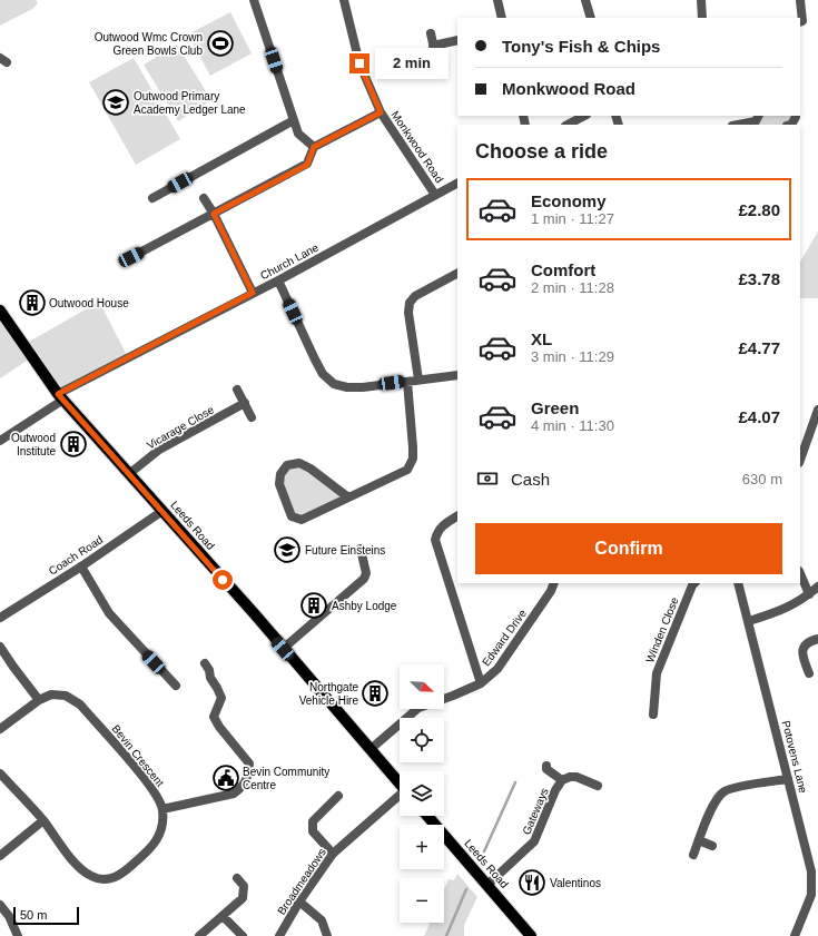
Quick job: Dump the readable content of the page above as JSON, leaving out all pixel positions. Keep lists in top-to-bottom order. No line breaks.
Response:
{"streets":{"main road":["Leeds Road"],"street":["Monkwood Road","Church Lane","Vicarage Close","Coach Road","Winden Close","Edward Drive","Bevin Crescent","Potovens Lane","Gateways","Broadmeadows"]},"crossings":[["Monkwood Road","Church Lane"],["Church Lane","Leeds Road"],["Vicarage Close","Leeds Road"],["Leeds Road","Coach Road"],["Leeds Road","Edward Drive"],["Leeds Road","Gateways"]],"places":{"sports":["Outwood Wmc Crown Green Bowls Club"],"school or university":["Outwood Primary Academy Ledger Lane","Future Einsteins"],"building":["Outwood House","Outwood Institute","Ashby Lodge","Northgate Vehicle Hire"],"public building":["Bevin Community Centre"],"restaurant":["Valentinos"]},"scale_bar":"50 m","north":"bottom right","page":{"banner":["Tony's Fish & Chips","Monkwood Road"],"bubble":"2 min","heading":"Choose a ride","list":[{"name":"Economy","note":"1 min · 11:27","value":"£2.80"},{"name":"Comfort","note":"2 min · 11:28","value":"£3.78"},{"name":"XL","note":"3 min · 11:29","value":"£4.77"},{"name":"Green","note":"4 min · 11:30","value":"£4.07"}],"pay":["Cash","630 m"],"buttons":"Confirm","map_buttons":["+","−"],"scale":"50 m"}}
